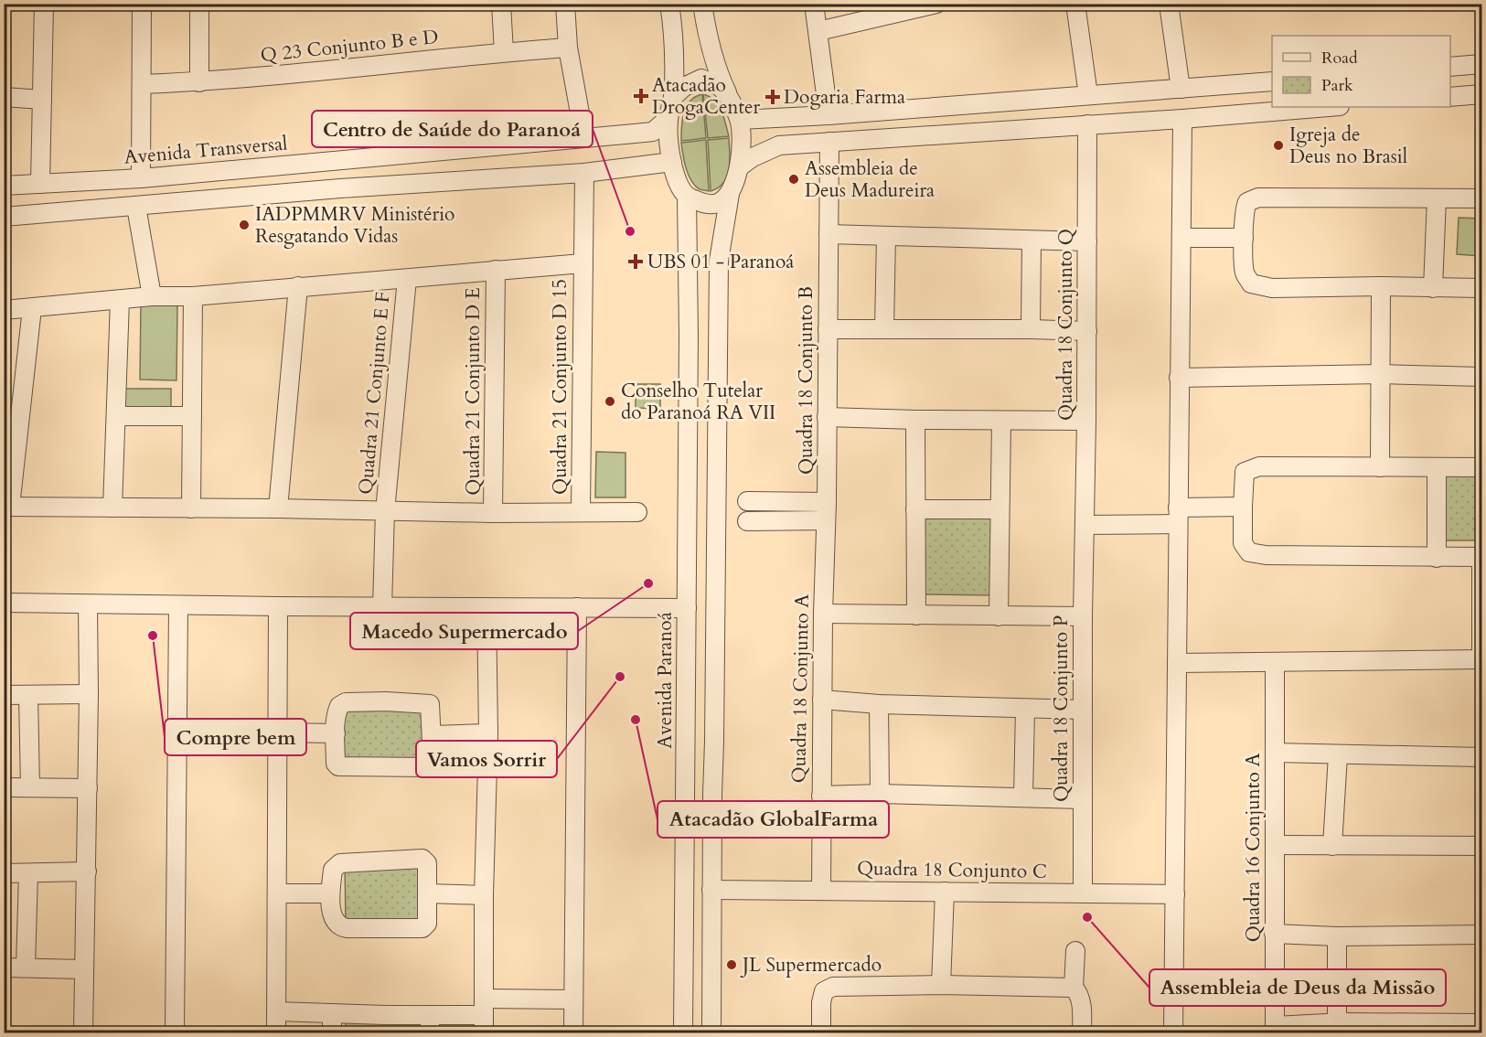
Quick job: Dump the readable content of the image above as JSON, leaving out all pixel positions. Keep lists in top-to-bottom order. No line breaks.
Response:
{"streets":{"street":["Q 23 Conjunto B e D","Avenida Transversal","Quadra 18 Conjunto Q","Quadra 18 Conjunto B","Quadra 21 Conjunto D 15","Quadra 21 Conjunto D E","Quadra 21 Conjunto E F","Avenida Paranoá","Quadra 18 Conjunto A","Quadra 18 Conjunto P","Quadra 16 Conjunto A","Quadra 18 Conjunto C"]},"crossings":[["Avenida Transversal","Avenida Paranoá"],["Quadra 18 Conjunto Q","Quadra 18 Conjunto P"],["Quadra 18 Conjunto B","Quadra 18 Conjunto A"],["Quadra 18 Conjunto A","Quadra 18 Conjunto C"],["Quadra 18 Conjunto P","Quadra 18 Conjunto C"]],"places":{"health":["Atacadão DrogaCenter","Dogaria Farma","UBS 01 - Paranoá"],"other":["Igreja de Deus no Brasil","Assembleia de Deus Madureira","IADPMMRV Ministério Resgatando Vidas","Centro de Saúde do Paranoá","Conselho Tutelar do Paranoá RA VII","Macedo Supermercado","Compre bem","Vamos Sorrir","Atacadão GlobalFarma","Assembleia de Deus da Missão","JL Supermercado"]},"legend":["Road","Park"]}
